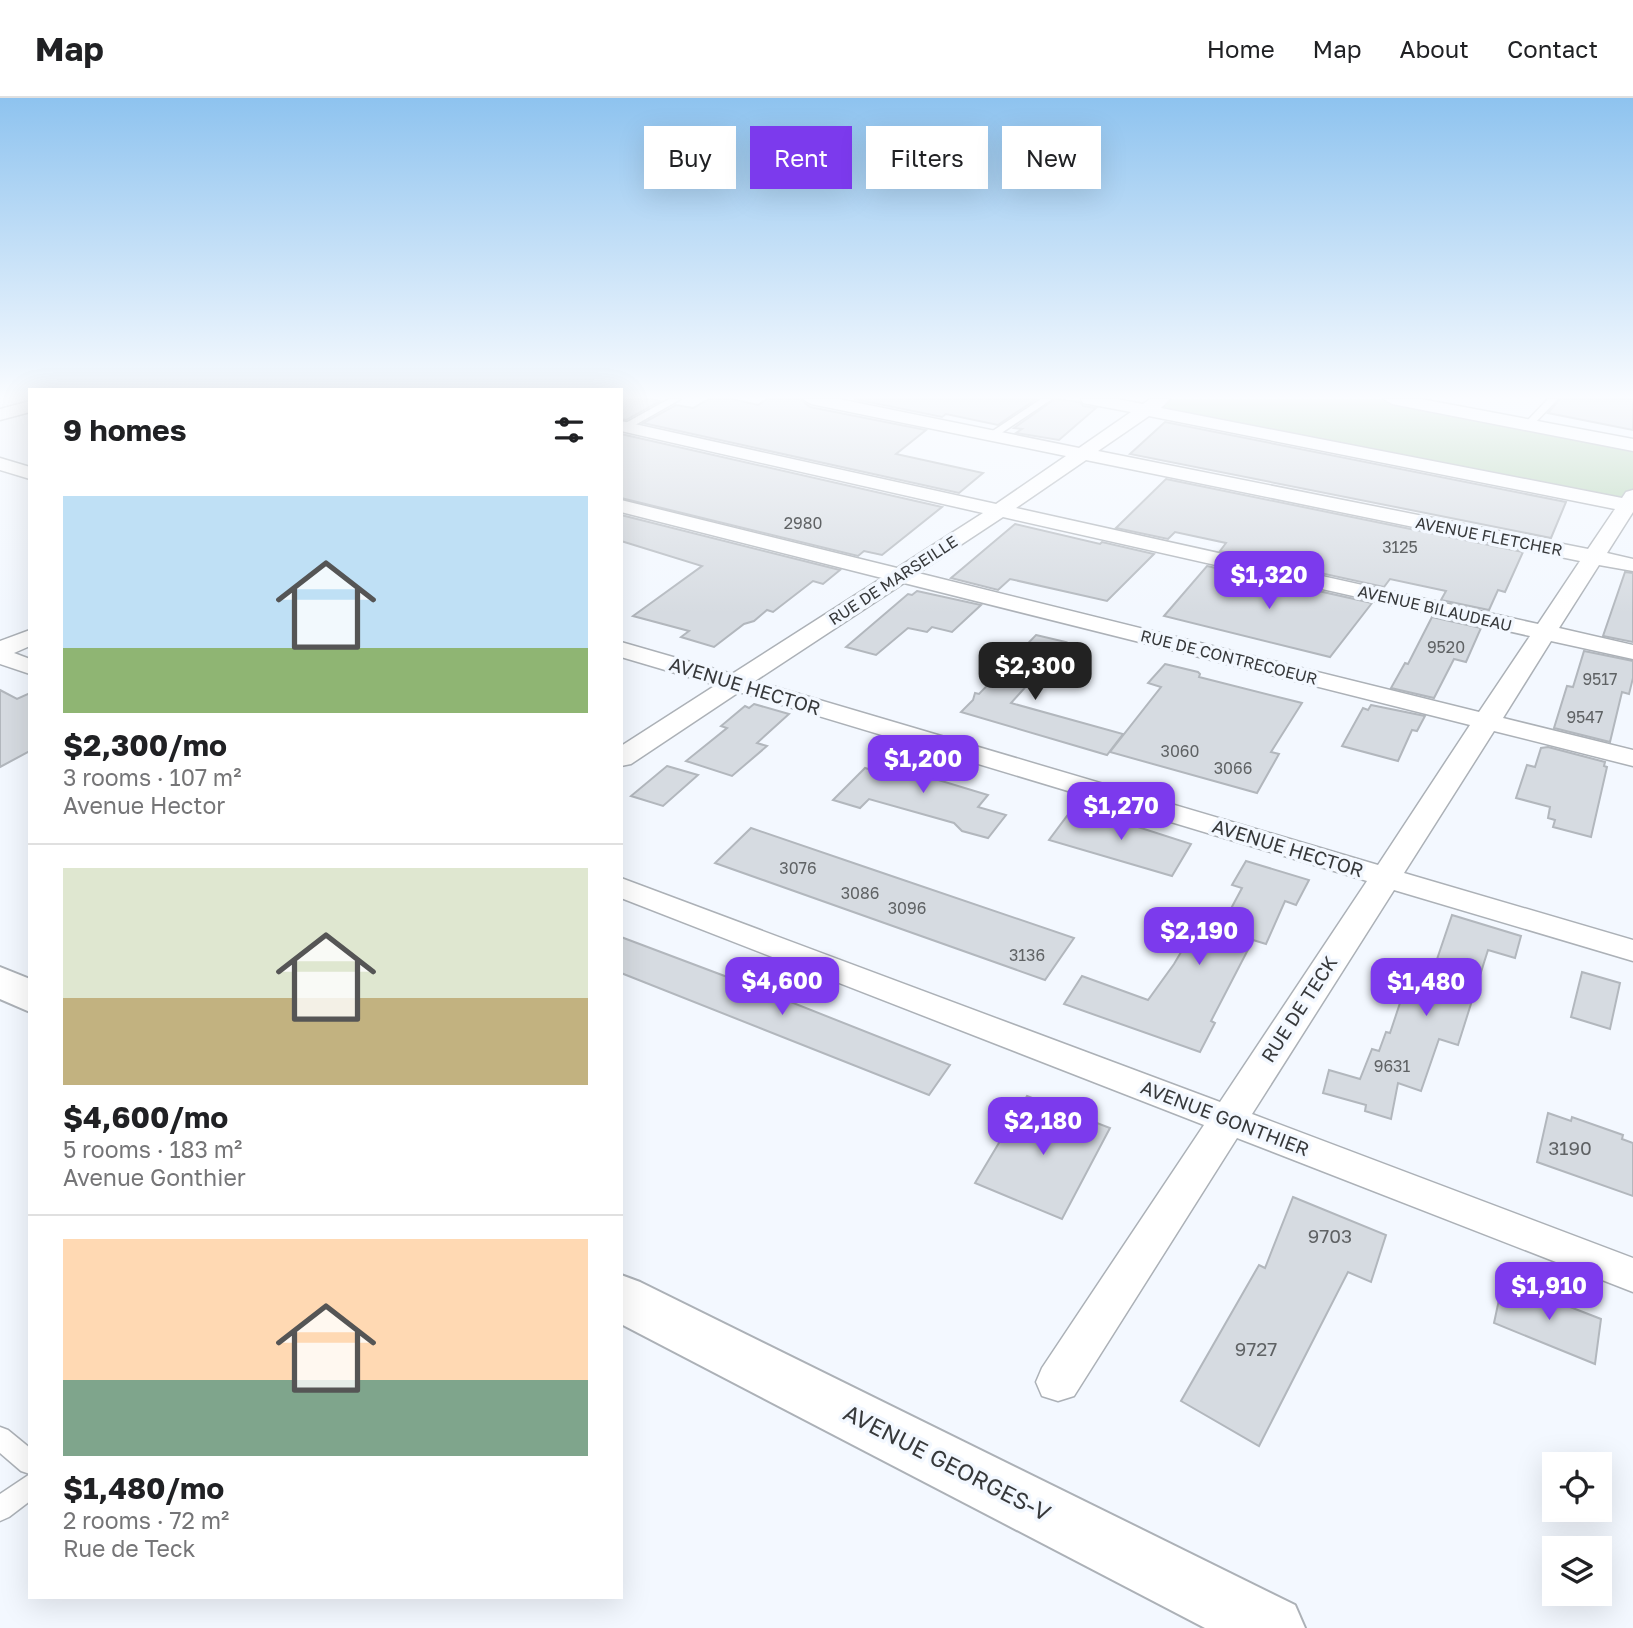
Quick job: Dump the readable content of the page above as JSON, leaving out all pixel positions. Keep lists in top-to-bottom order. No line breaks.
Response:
{"streets":{"street":["AVENUE FLETCHER","RUE DE MARSEILLE","AVENUE BILAUDEAU","RUE DE CONTRECOEUR","AVENUE HECTOR","RUE DE TECK","AVENUE GONTHIER","AVENUE GEORGES-V"]},"crossings":[["AVENUE FLETCHER","RUE DE TECK"],["RUE DE MARSEILLE","AVENUE BILAUDEAU"],["RUE DE MARSEILLE","RUE DE CONTRECOEUR"],["RUE DE MARSEILLE","AVENUE HECTOR"],["AVENUE BILAUDEAU","RUE DE TECK"],["RUE DE CONTRECOEUR","RUE DE TECK"],["AVENUE HECTOR","RUE DE TECK"],["RUE DE TECK","AVENUE GONTHIER"]],"house_numbers":["2980","3125","9520","9517","9547","3060","3066","3076","3086","3096","3136","9631","3190","9703","9727"],"page":{"header":"Map","nav":["Home","Map","About","Contact"],"chip":["Buy","Rent","Filters","New"],"heading":"9 homes","list":[{"name":"$2,300/mo","note":"3 rooms · 107 m² · Avenue Hector"},{"name":"$4,600/mo","note":"5 rooms · 183 m² · Avenue Gonthier"},{"name":"$1,480/mo","note":"2 rooms · 72 m² · Rue de Teck"}],"price":["$1,320","$2,300","$1,200","$1,270","$2,190","$4,600","$1,480","$2,180","$1,910"]}}
